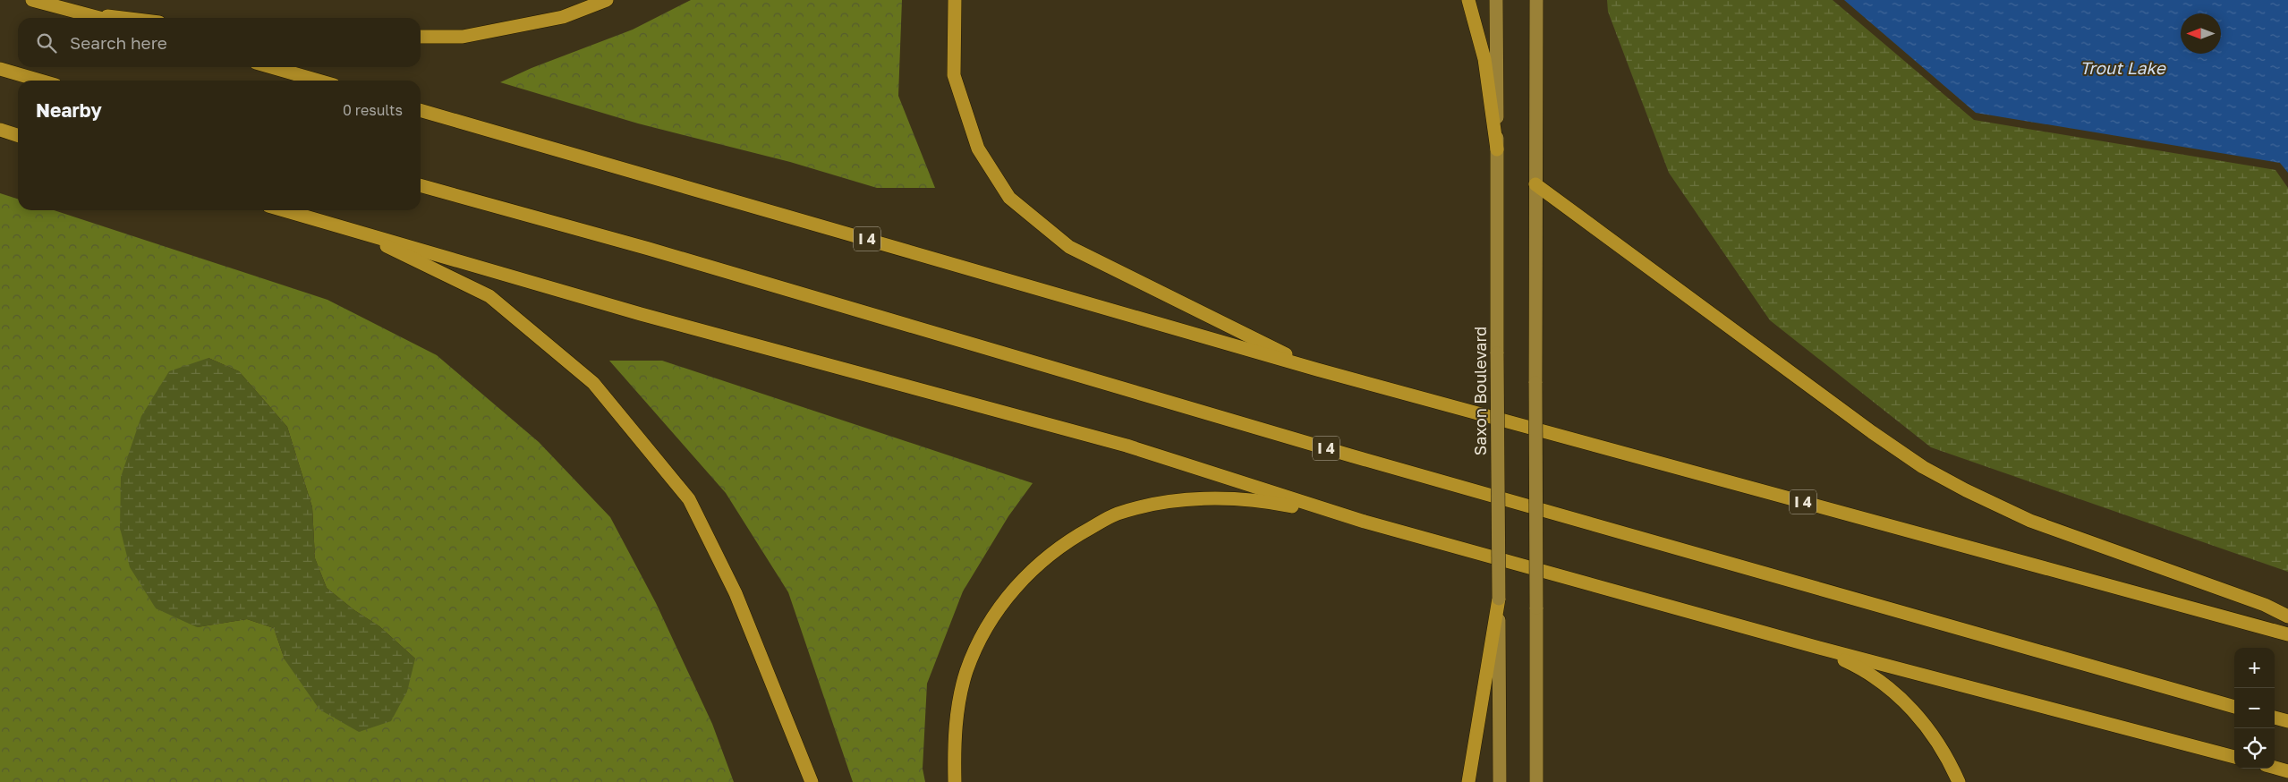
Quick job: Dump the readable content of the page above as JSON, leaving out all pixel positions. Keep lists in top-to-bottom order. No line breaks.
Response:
{"streets":{"highway":["I 4"],"main road":["Saxon Boulevard"]},"water":["Trout Lake"],"north":"left","page":{"search":"Search here","heading":["Nearby","0 results"],"map_buttons":["+","−"]}}
